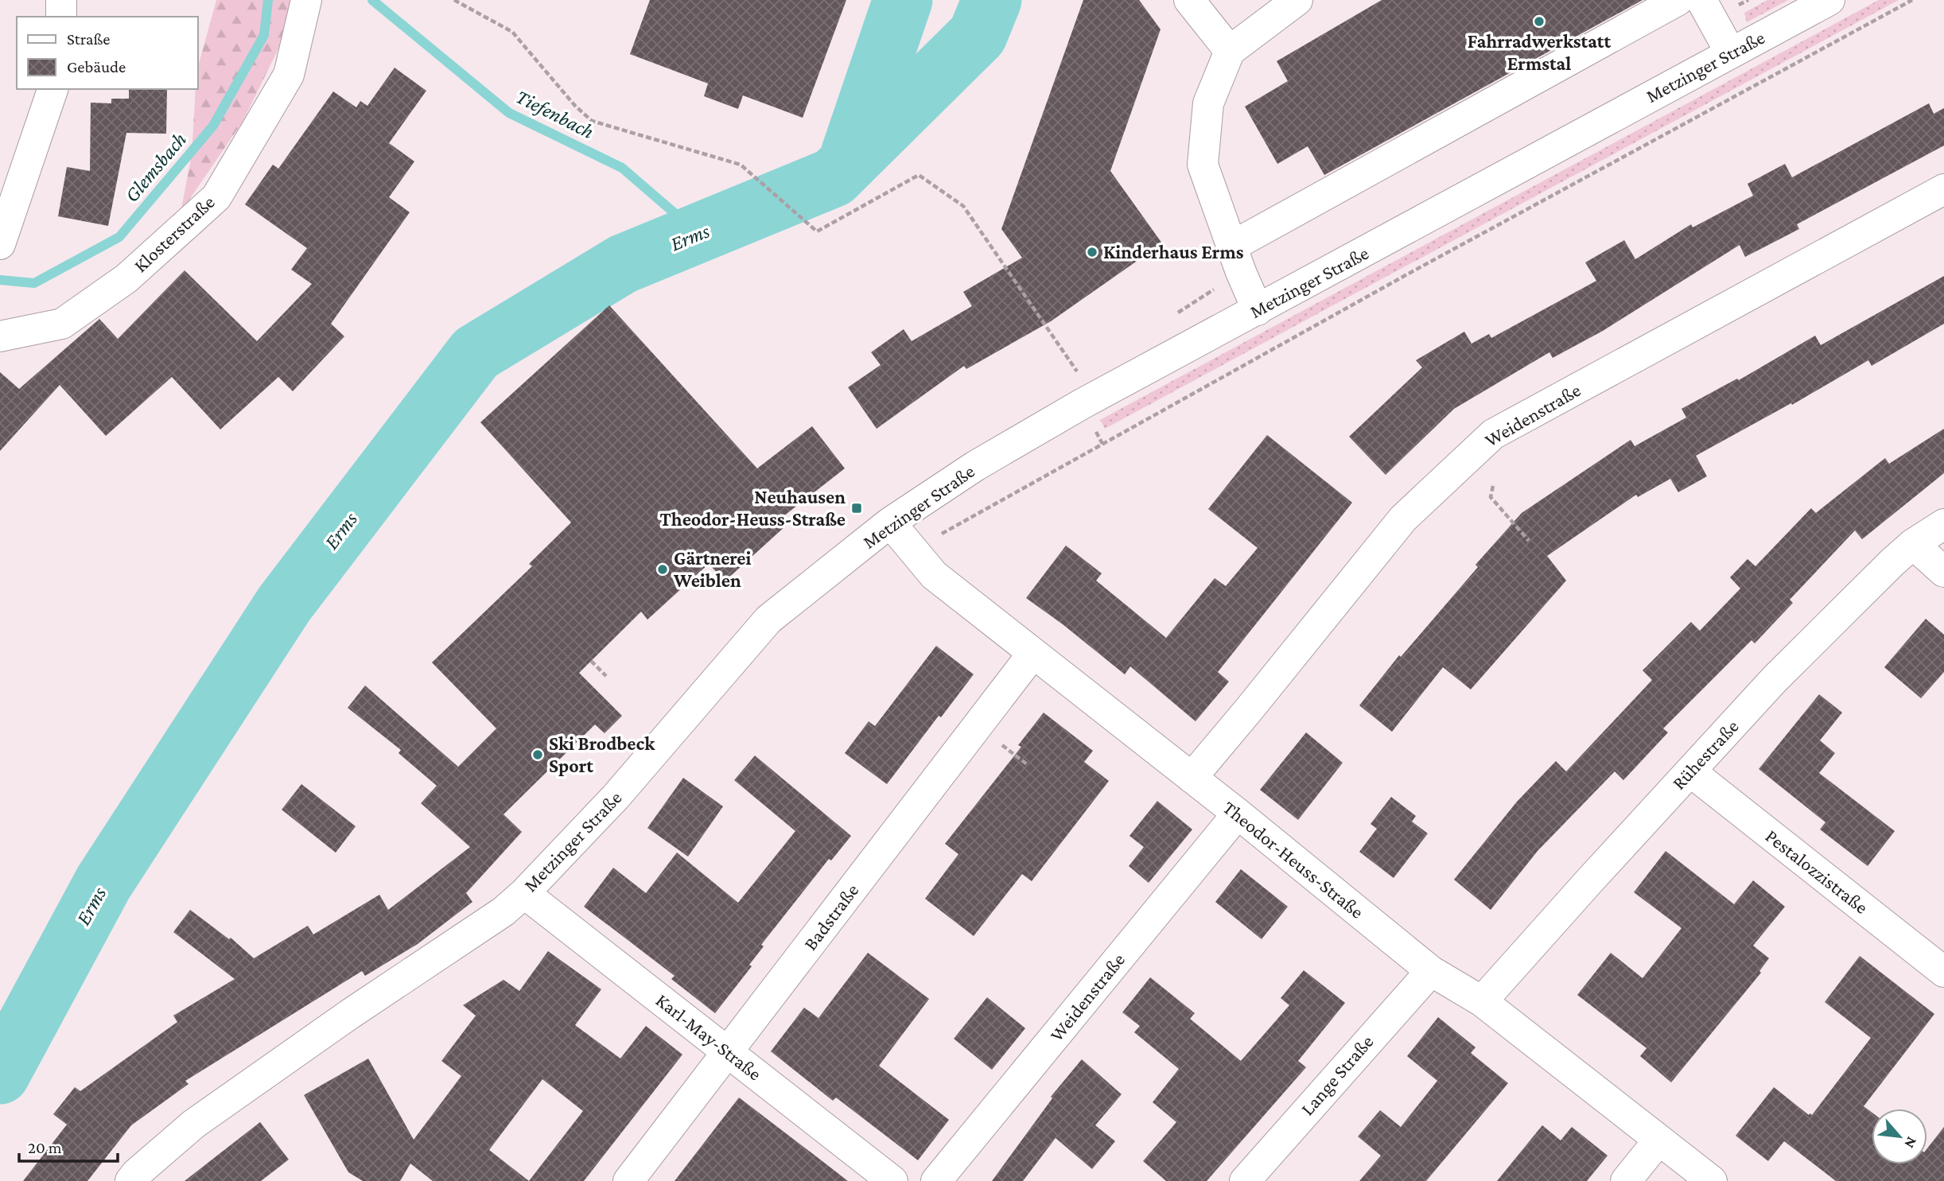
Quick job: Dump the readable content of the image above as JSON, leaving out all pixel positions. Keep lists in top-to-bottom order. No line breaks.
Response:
{"streets":{"street":["Metzinger Straße","Klosterstraße","Weidenstraße","Rühestraße","Theodor-Heuss-Straße","Pestalozzistraße","Badstraße","Karl-May-Straße","Lange Straße"]},"crossings":[["Metzinger Straße","Theodor-Heuss-Straße"],["Metzinger Straße","Karl-May-Straße"],["Weidenstraße","Theodor-Heuss-Straße"],["Rühestraße","Theodor-Heuss-Straße"],["Rühestraße","Pestalozzistraße"],["Theodor-Heuss-Straße","Badstraße"],["Theodor-Heuss-Straße","Lange Straße"],["Badstraße","Karl-May-Straße"]],"water":["Tiefenbach","Glemsbach","Erms"],"places":{"other":["Fahrradwerkstatt Ermstal","Kinderhaus Erms","Gärtnerei Weiblen","Ski Brodbeck Sport"],"transit":["Neuhausen Theodor-Heuss-Straße"]},"legend":["Straße","Gebäude"],"scale_bar":"20 m","north":"bottom right"}
